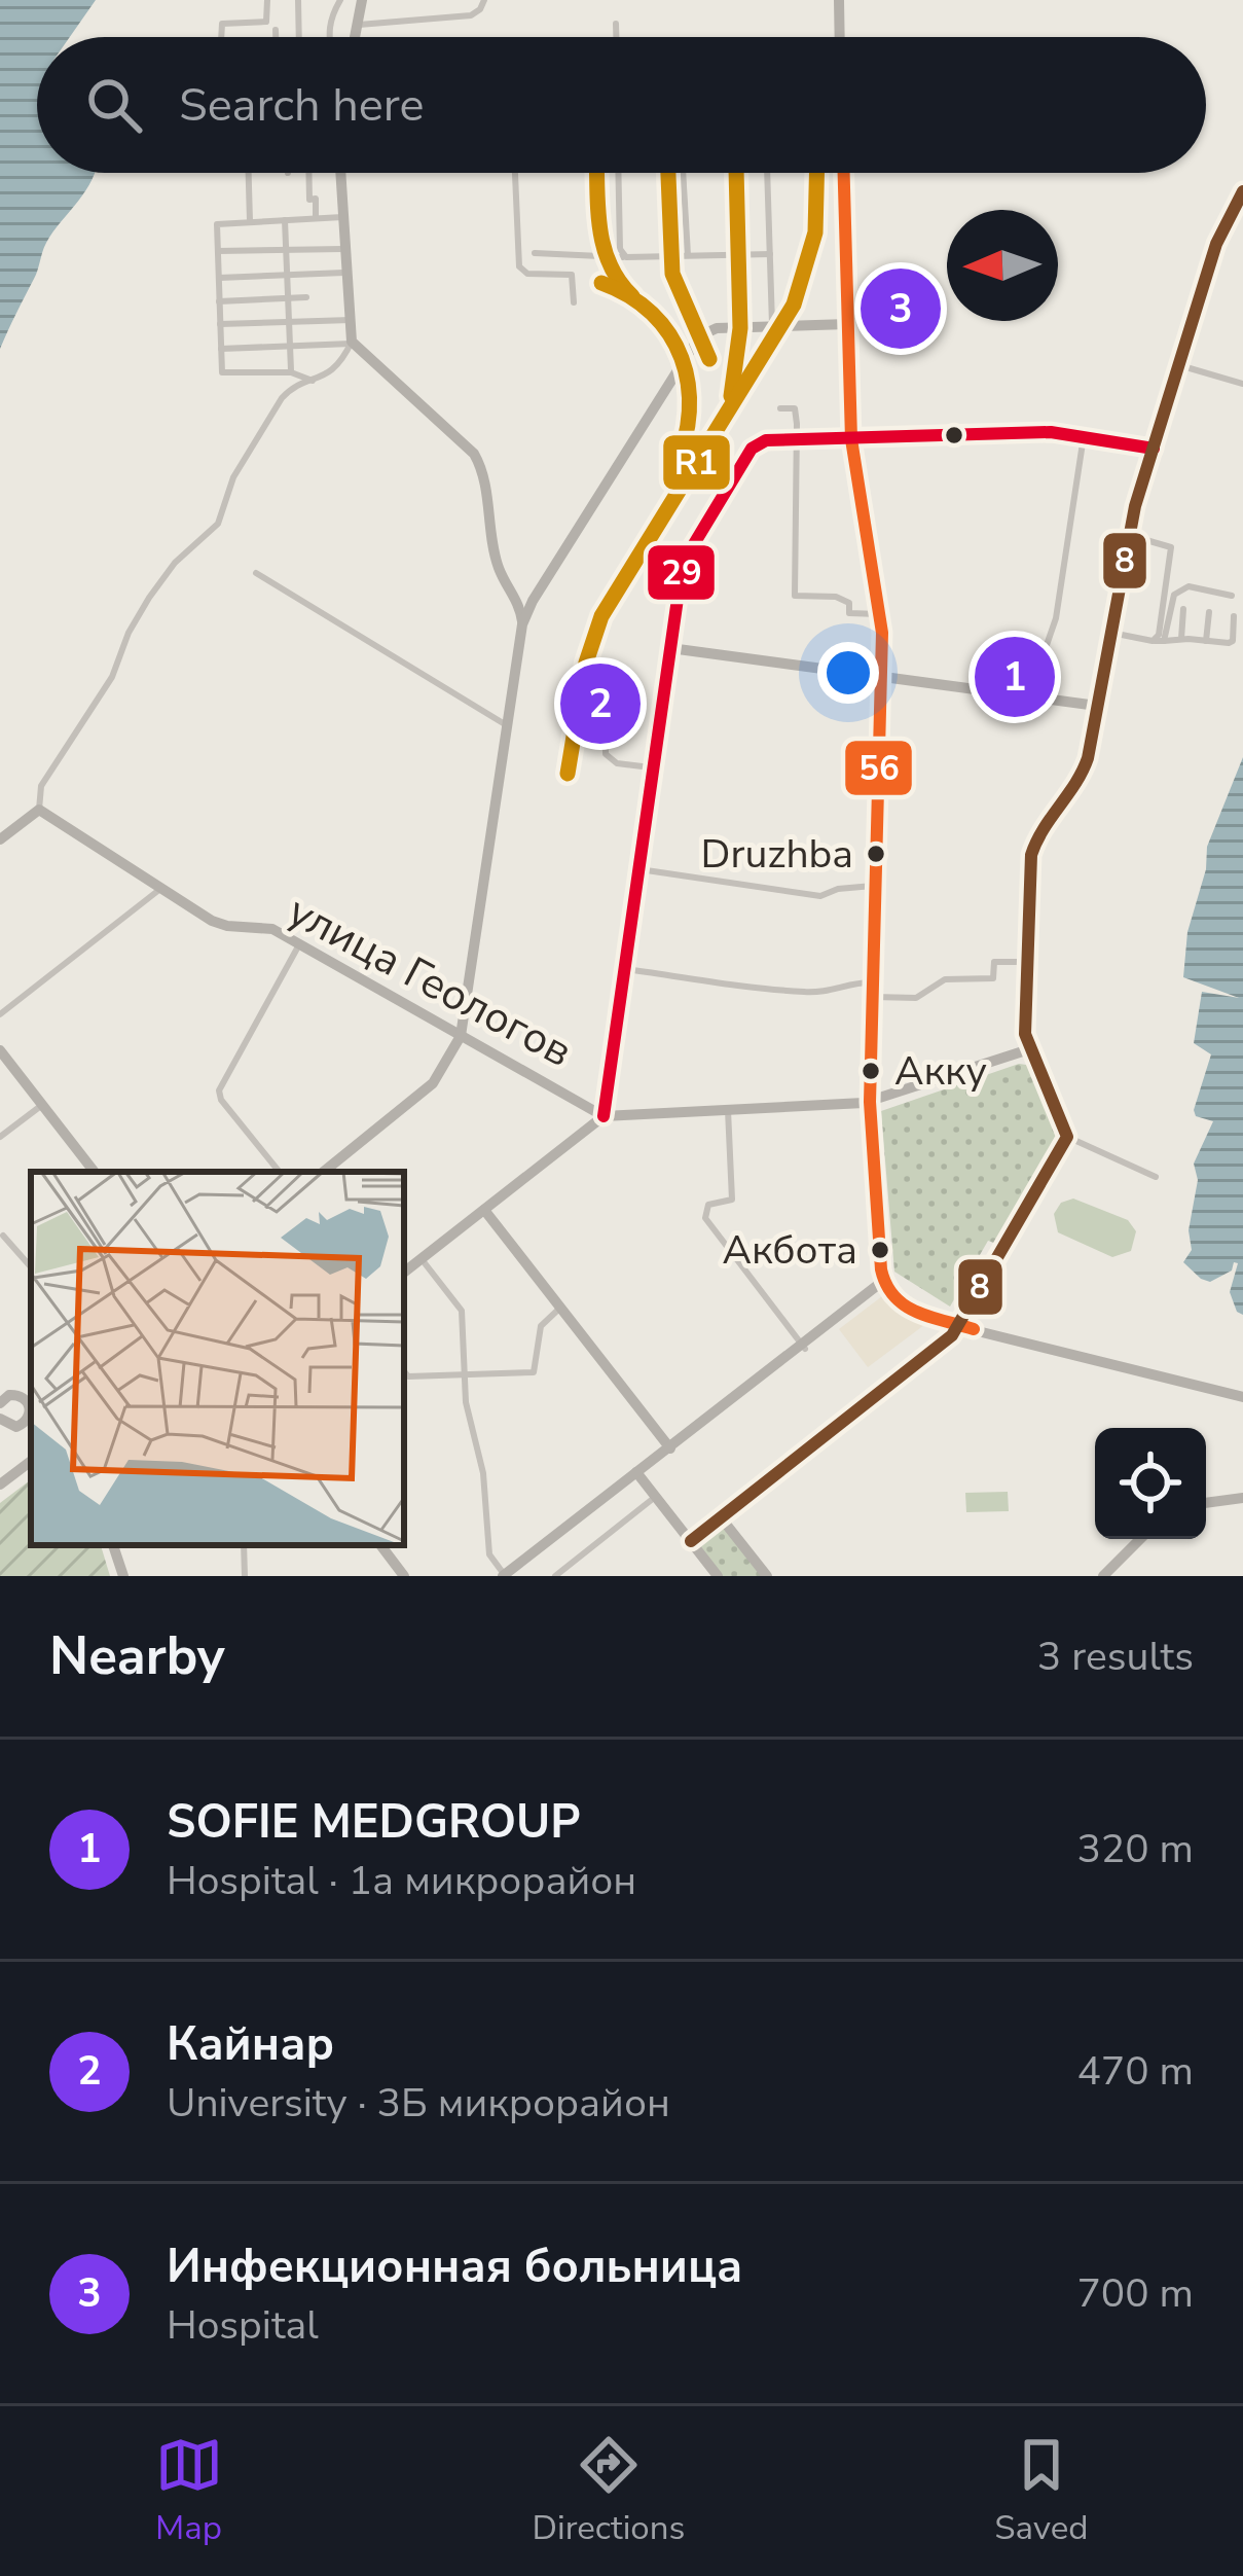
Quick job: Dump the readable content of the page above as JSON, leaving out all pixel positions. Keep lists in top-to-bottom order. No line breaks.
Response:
{"streets":{"street":["улица Геологов"]},"places":["Druzhba","Акку","Акбота"],"lines":["transit line R1","transit line 56","transit line 8","transit line 29"],"north":"left","page":{"search":"Search here","pins":["3","1","2"],"heading":["Nearby","3 results"],"list":[{"mark":"1","name":"SOFIE MEDGROUP","note":"Hospital · 1а микрорайон","value":"320 m"},{"mark":"2","name":"Кайнар","note":"University · 3Б микрорайон","value":"470 m"},{"mark":"3","name":"Инфекционная больница","note":"Hospital","value":"700 m"}],"nav":["Map","Directions","Saved"]}}
